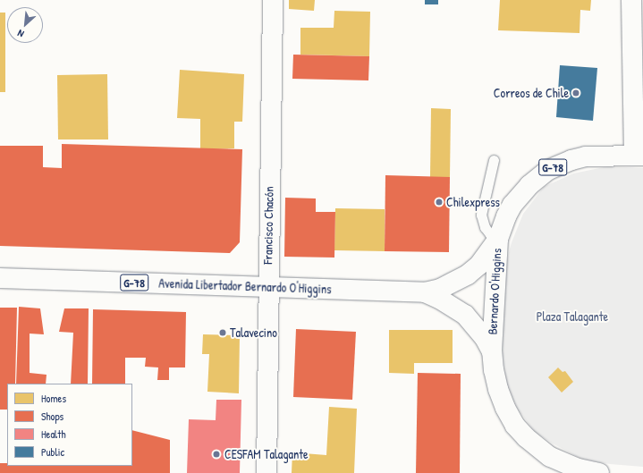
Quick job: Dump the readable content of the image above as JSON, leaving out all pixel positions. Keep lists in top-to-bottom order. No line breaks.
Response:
{"streets":{"main road":["G-78","Francisco Chacón","Avenida Libertador Bernardo O'Higgins","Bernardo O'Higgins"]},"crossings":[["Francisco Chacón","Avenida Libertador Bernardo O'Higgins"],["Avenida Libertador Bernardo O'Higgins","Bernardo O'Higgins"]],"parks":["Plaza Talagante"],"places":["Correos de Chile","Chilexpress","Talavecino","CESFAM Talagante"],"legend":["Homes","Shops","Health","Public"],"north":"bottom left"}
